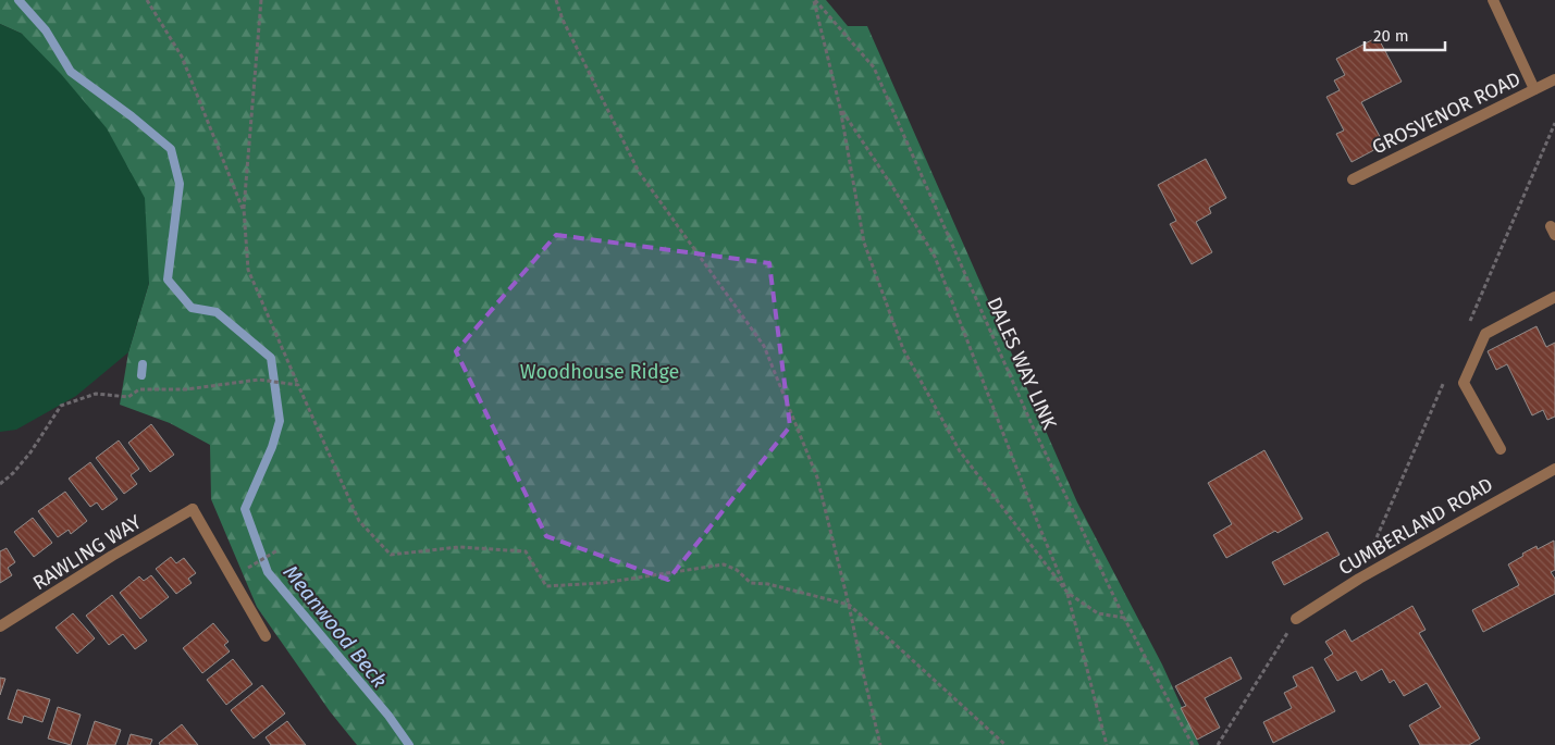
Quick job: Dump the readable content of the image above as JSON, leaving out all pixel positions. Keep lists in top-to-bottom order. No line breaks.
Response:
{"streets":{"street":["GROSVENOR ROAD","CUMBERLAND ROAD","RAWLING WAY"],"path":["DALES WAY LINK"]},"water":["Meanwood Beck"],"parks":["Woodhouse Ridge"],"scale_bar":"20 m"}
